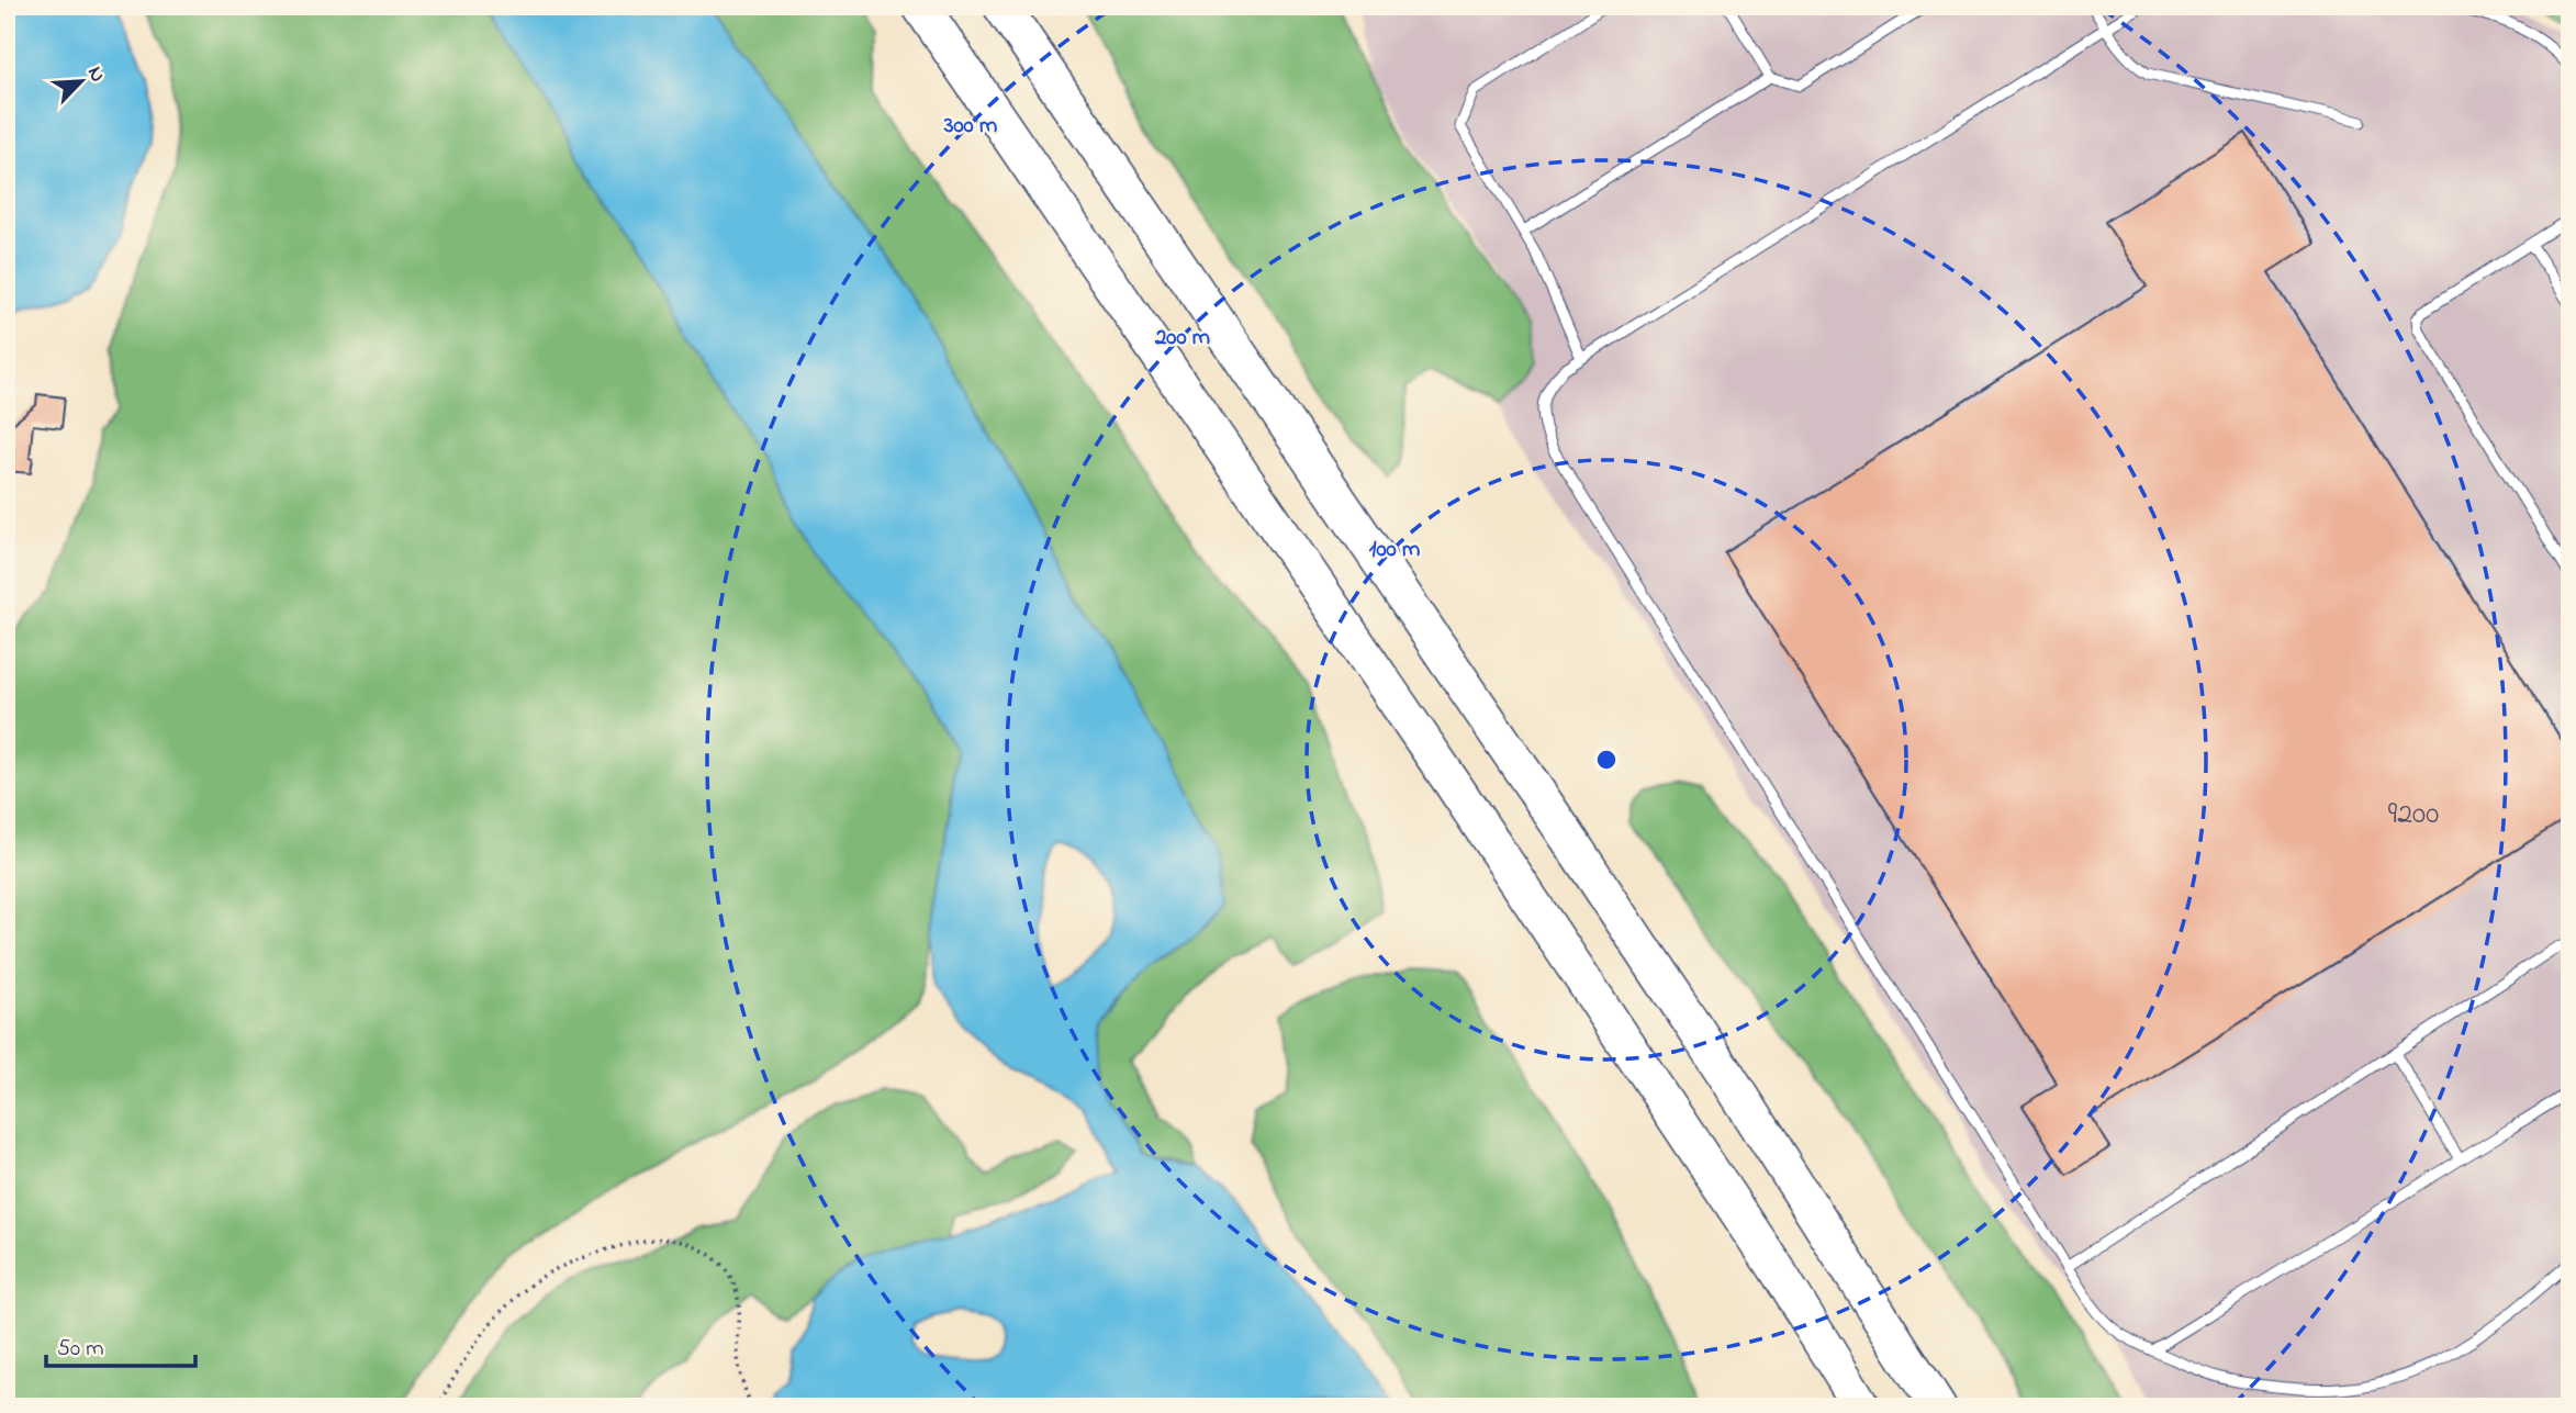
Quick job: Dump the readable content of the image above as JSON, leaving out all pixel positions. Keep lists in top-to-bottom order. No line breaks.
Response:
{"house_numbers":["9200"],"scale_bar":"50 m","north":"top right","rings":["300 m","200 m","100 m"]}
